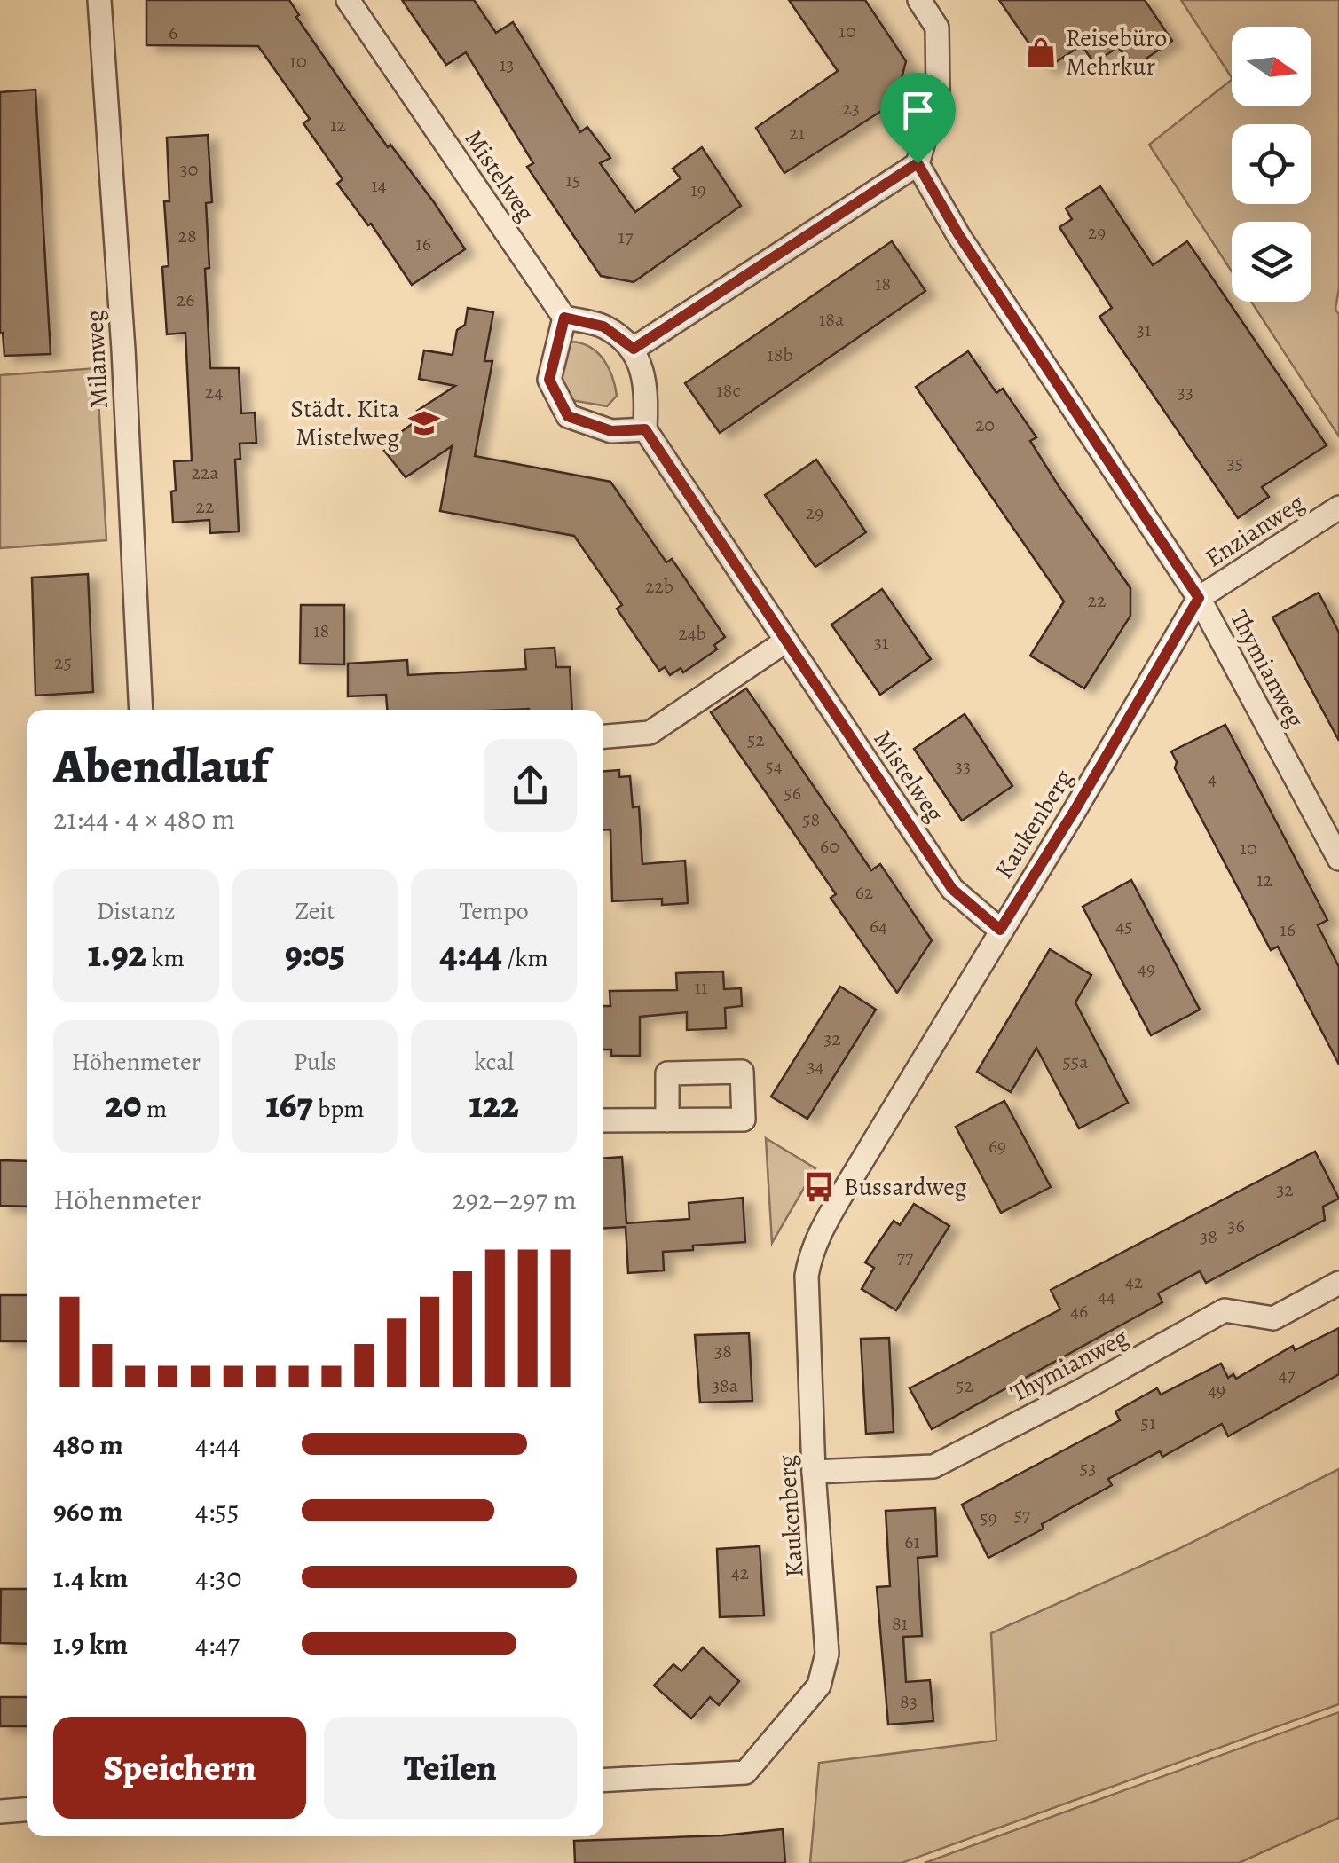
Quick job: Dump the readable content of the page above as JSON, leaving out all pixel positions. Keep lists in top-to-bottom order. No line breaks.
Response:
{"streets":{"street":["Mistelweg","Milanweg","Enzianweg","Thymianweg","Kaukenberg"]},"crossings":[["Mistelweg","Kaukenberg"],["Enzianweg","Thymianweg"],["Enzianweg","Kaukenberg"],["Thymianweg","Kaukenberg"]],"places":{"shop":["Reisebüro Mehrkur"],"school or university":["Städt. Kita Mistelweg"],"bus stop":["Bussardweg"]},"house_numbers":["10","6","10","13","23","12","21","30","15","14","19","29","28","17","16","18","26","18a","31","18b","18c","24","33","20","35","22a","22","29","22b","22","18","24b","31","25","52","54","33","4","56","58","60","10","12","62","64","45","16","49","11","32","55a","34","69","32","36","38","77","42","44","46","38","47","38a","52","49","51","53","57","59","61","42","81","83"],"north":"right","page":{"heading":["Abendlauf","21:44 · 4 × 480 m"],"stats":[["Distanz","1.92 km"],["Zeit","9:05"],["Tempo","4:44 /km"],["Höhenmeter","20 m"],["Puls","167 bpm"],["kcal","122"]],"chart":["Höhenmeter","292–297 m"],"list":[{"name":"480 m","note":"4:44"},{"name":"960 m","note":"4:55"},{"name":"1.4 km","note":"4:30"},{"name":"1.9 km","note":"4:47"}],"buttons":["Speichern","Teilen"]}}
